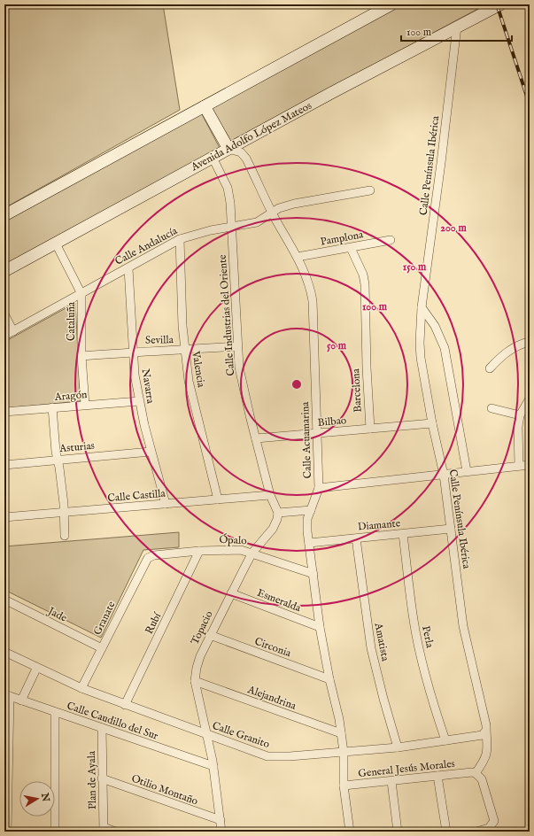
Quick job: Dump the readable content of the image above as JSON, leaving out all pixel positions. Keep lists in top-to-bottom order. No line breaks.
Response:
{"streets":{"main road":["Avenida Adolfo López Mateos"],"street":["Calle Península Ibérica","Pamplona","Calle Andalucía","Calle Industrias del Oriente","Cataluña","Sevilla","Valencia","Navarra","Barcelona","Aragón","Bilbao","Calle Acuamarina","Asturias","Calle Castilla","Diamante","Ópalo","Esmeralda","Jade","Granate","Rubí","Topacio","Perla","Amatista","Circonia","Alejandrina","Calle Caudillo del Sur","Calle Granito","General Jesús Morales","Plan de Ayala","Otilio Montaño"]},"crossings":[["Avenida Adolfo López Mateos","Calle Península Ibérica"],["Avenida Adolfo López Mateos","Calle Industrias del Oriente"],["Avenida Adolfo López Mateos","Cataluña"],["Avenida Adolfo López Mateos","Calle Acuamarina"],["Calle Península Ibérica","Bilbao"],["Calle Península Ibérica","Diamante"],["Calle Península Ibérica","Calle Granito"],["Calle Península Ibérica","General Jesús Morales"],["Pamplona","Barcelona"],["Pamplona","Calle Acuamarina"],["Calle Andalucía","Calle Industrias del Oriente"],["Calle Andalucía","Cataluña"],["Calle Andalucía","Valencia"],["Calle Andalucía","Navarra"],["Calle Andalucía","Calle Acuamarina"],["Calle Industrias del Oriente","Sevilla"],["Calle Industrias del Oriente","Bilbao"],["Calle Industrias del Oriente","Calle Castilla"],["Calle Industrias del Oriente","Topacio"],["Cataluña","Sevilla"],["Cataluña","Aragón"],["Sevilla","Valencia"],["Sevilla","Navarra"],["Valencia","Calle Castilla"],["Navarra","Aragón"],["Navarra","Asturias"],["Navarra","Calle Castilla"],["Barcelona","Bilbao"],["Bilbao","Calle Acuamarina"],["Calle Acuamarina","Diamante"],["Calle Acuamarina","Ópalo"],["Calle Acuamarina","Esmeralda"],["Calle Acuamarina","Circonia"],["Calle Acuamarina","Alejandrina"],["Calle Acuamarina","Calle Granito"],["Calle Acuamarina","General Jesús Morales"],["Diamante","Perla"],["Diamante","Amatista"],["Ópalo","Granate"],["Ópalo","Rubí"],["Ópalo","Topacio"],["Esmeralda","Topacio"],["Jade","Granate"],["Granate","Calle Granito"],["Rubí","Calle Granito"],["Topacio","Circonia"],["Topacio","Alejandrina"],["Topacio","Calle Caudillo del Sur"],["Topacio","Calle Granito"],["Topacio","Otilio Montaño"],["Perla","Calle Granito"],["Amatista","Calle Granito"],["Calle Caudillo del Sur","Plan de Ayala"],["Plan de Ayala","Otilio Montaño"]],"scale_bar":"100 m","north":"right","rings":["200 m","150 m","100 m","50 m"]}
